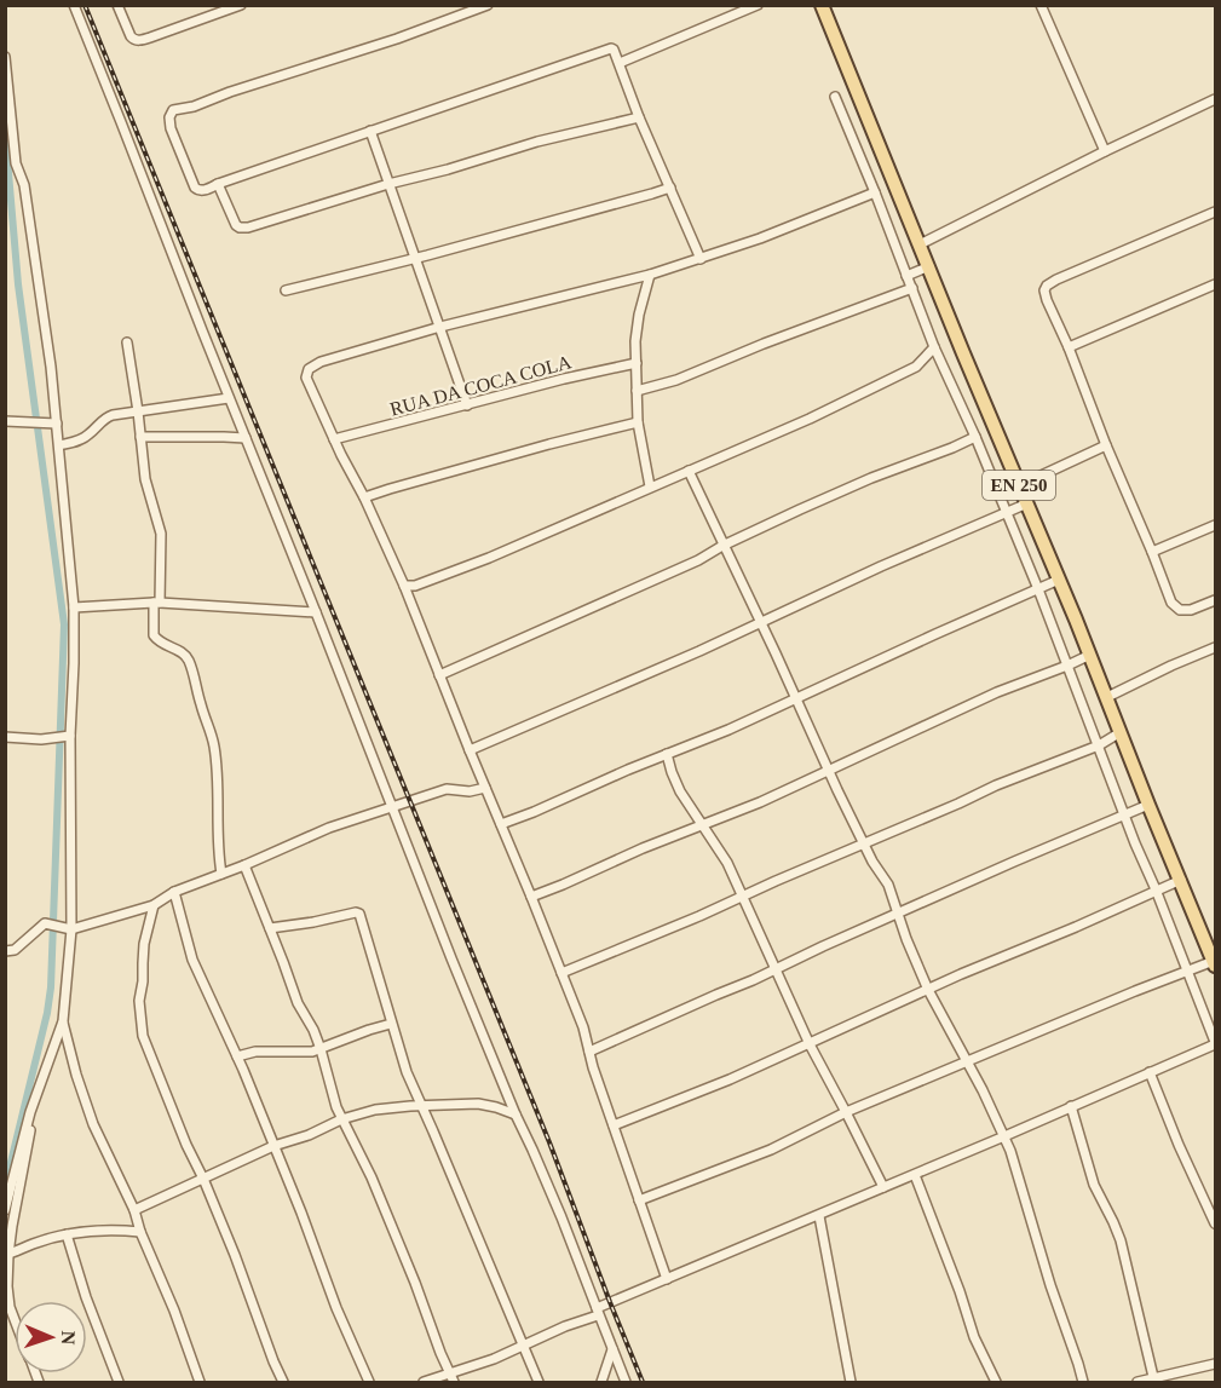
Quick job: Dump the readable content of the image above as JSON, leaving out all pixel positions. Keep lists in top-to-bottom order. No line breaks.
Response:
{"streets":{"main road":["EN 250"],"street":["RUA DA COCA COLA"]},"north":"right"}
